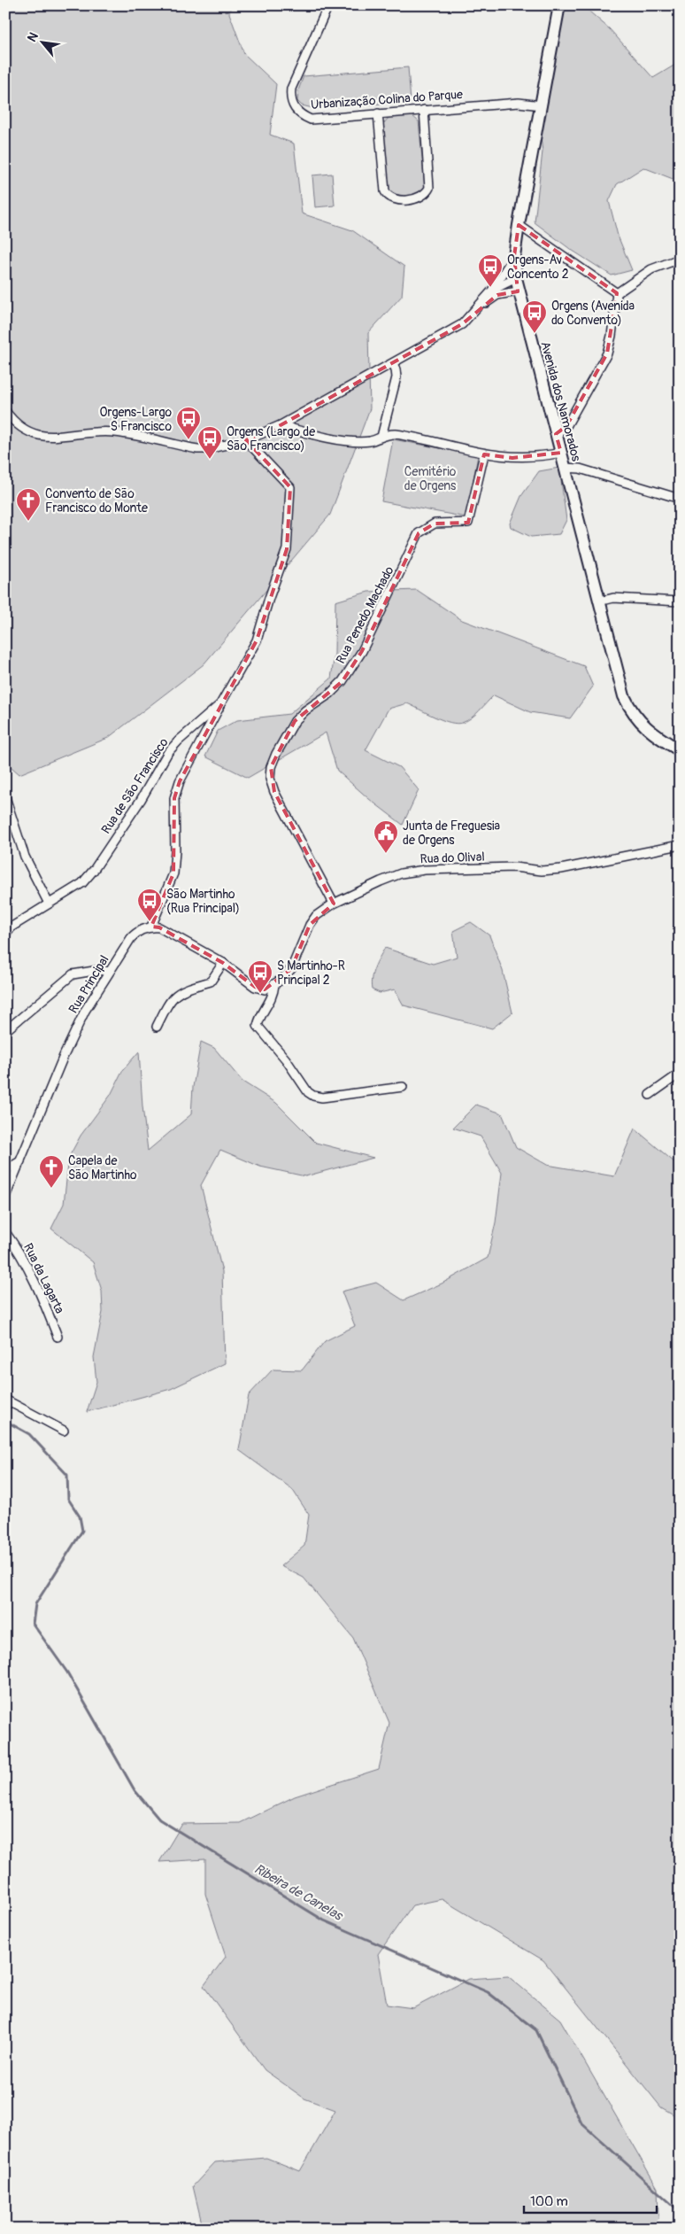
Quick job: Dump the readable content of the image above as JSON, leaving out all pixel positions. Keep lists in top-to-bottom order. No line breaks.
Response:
{"streets":{"street":["Urbanização Colina do Parque","Avenida dos Namorados","Rua Penedo Machado","Rua de São Francisco","Rua do Olival","Rua Principal","Rua da Lagarta"]},"crossings":[["Urbanização Colina do Parque","Avenida dos Namorados"],["Rua Penedo Machado","Rua do Olival"]],"water":["Ribeira de Canelas"],"parks":["Cemitério de Orgens"],"places":{"bus stop":["Orgens-Av Concento 2","Orgens (Avenida do Convento)","Orgens-Largo S Francisco","Orgens (Largo de São Francisco)","São Martinho (Rua Principal)","S Martinho-R Principal 2"],"church":["Convento de São Francisco do Monte","Capela de São Martinho"],"public building":["Junta de Freguesia de Orgens"]},"scale_bar":"100 m","north":"top left"}
